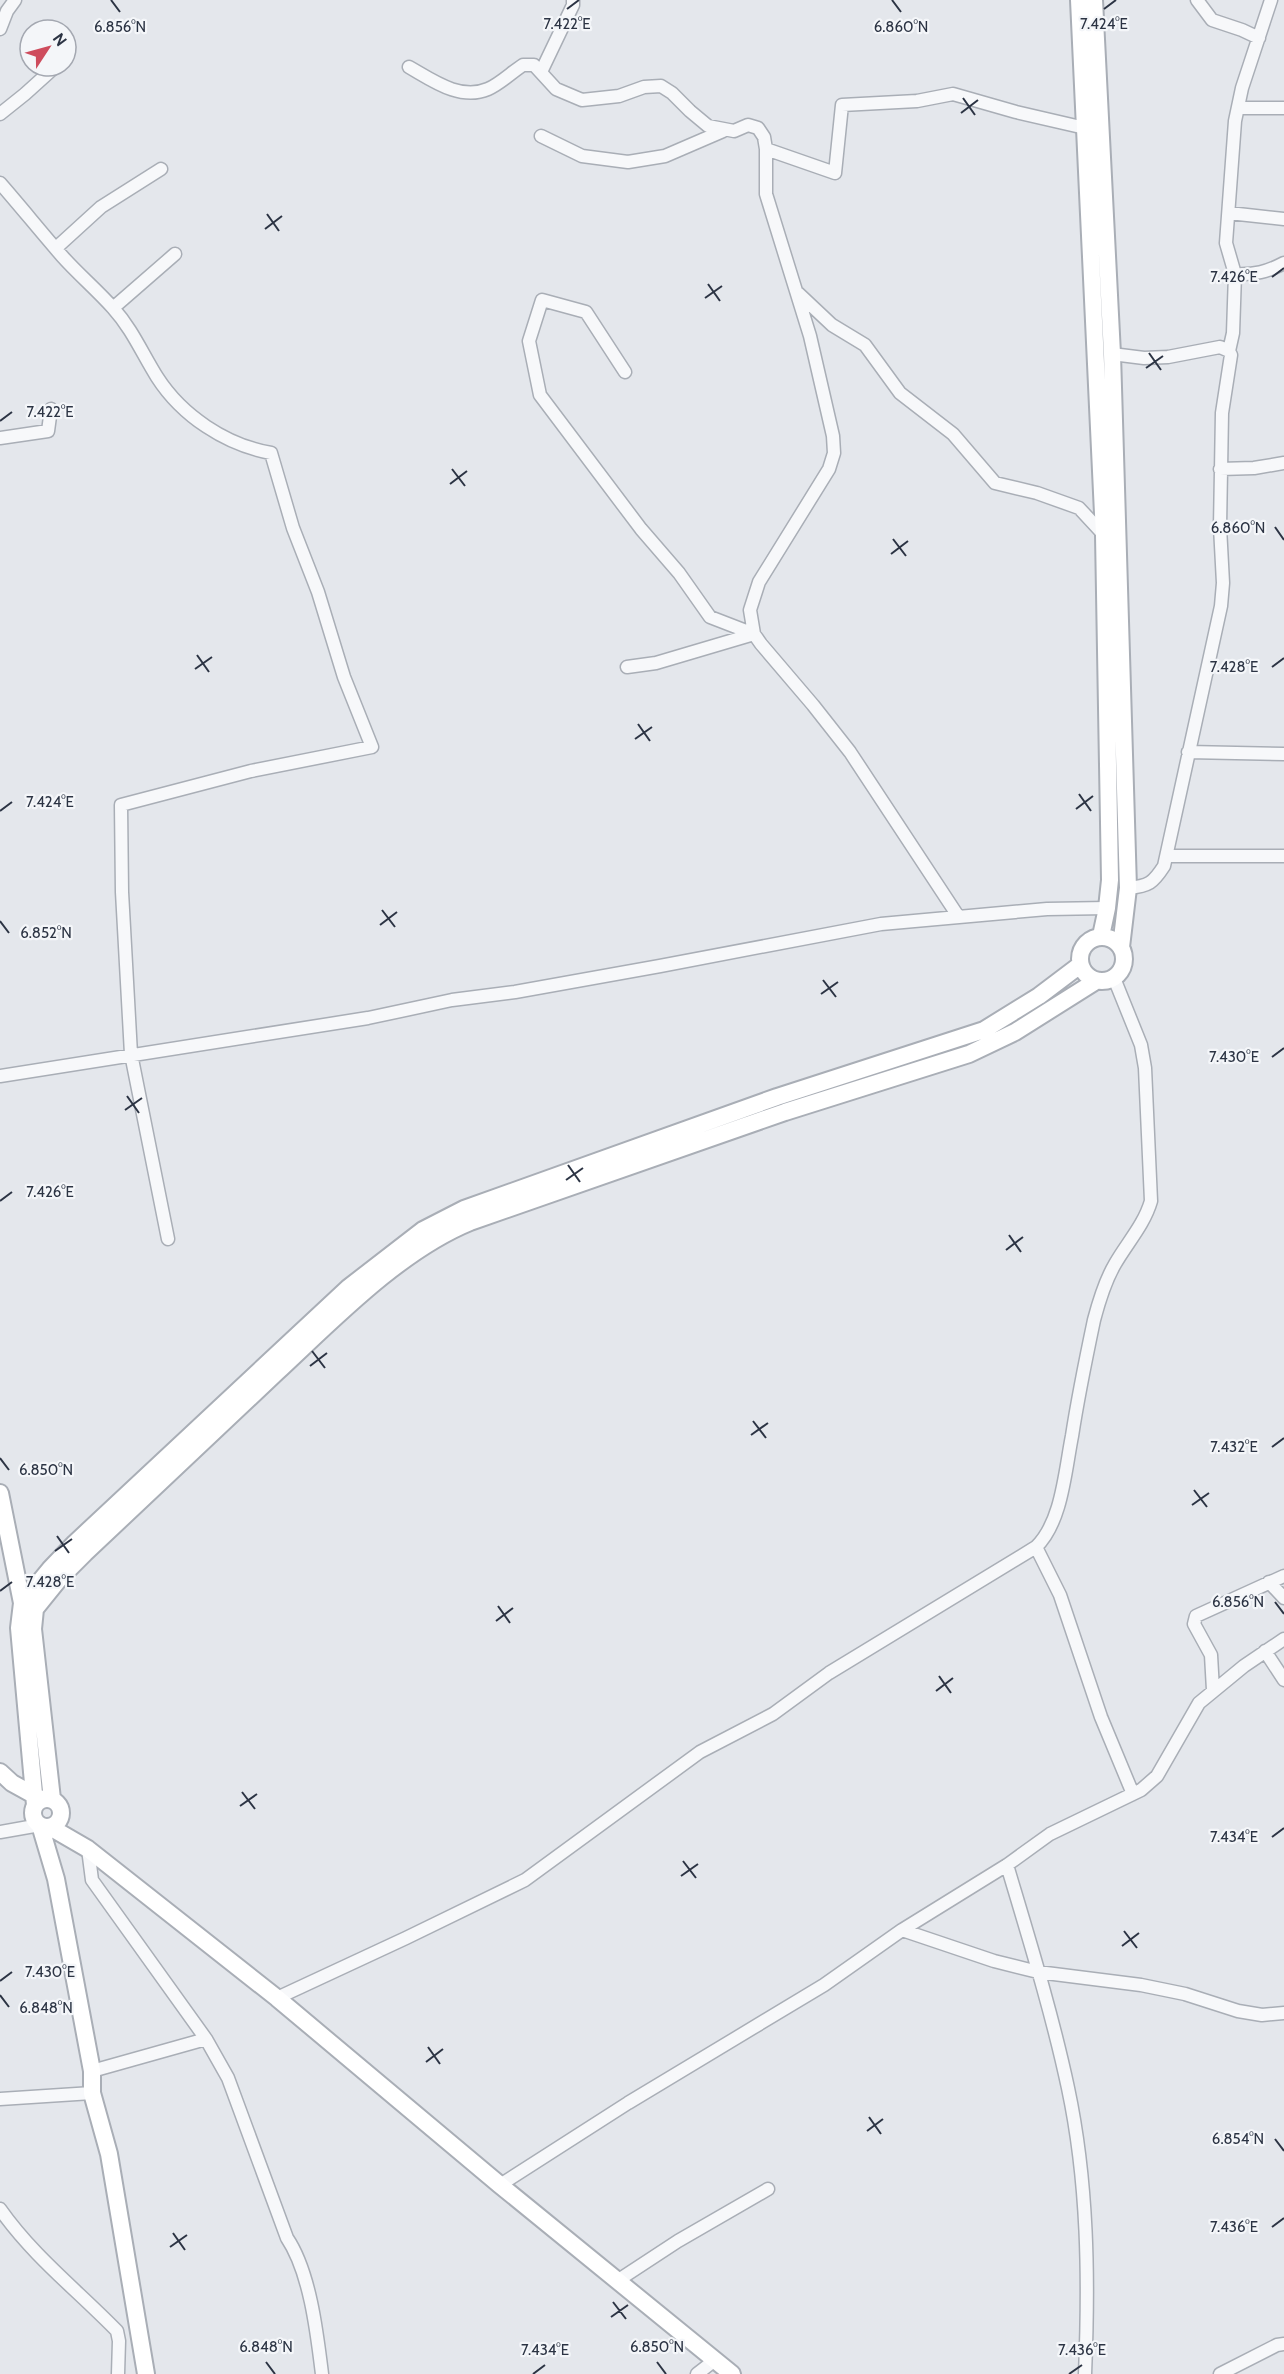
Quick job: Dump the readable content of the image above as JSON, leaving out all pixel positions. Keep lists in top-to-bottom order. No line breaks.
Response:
{"north":"top right","coordinates":["7.424°E","7.422°E","6.856°N","6.860°N","7.426°E","7.428°E","6.852°N","7.430°E","7.432°E","6.850°N","7.434°E","6.848°N","6.854°N","7.436°E"]}
